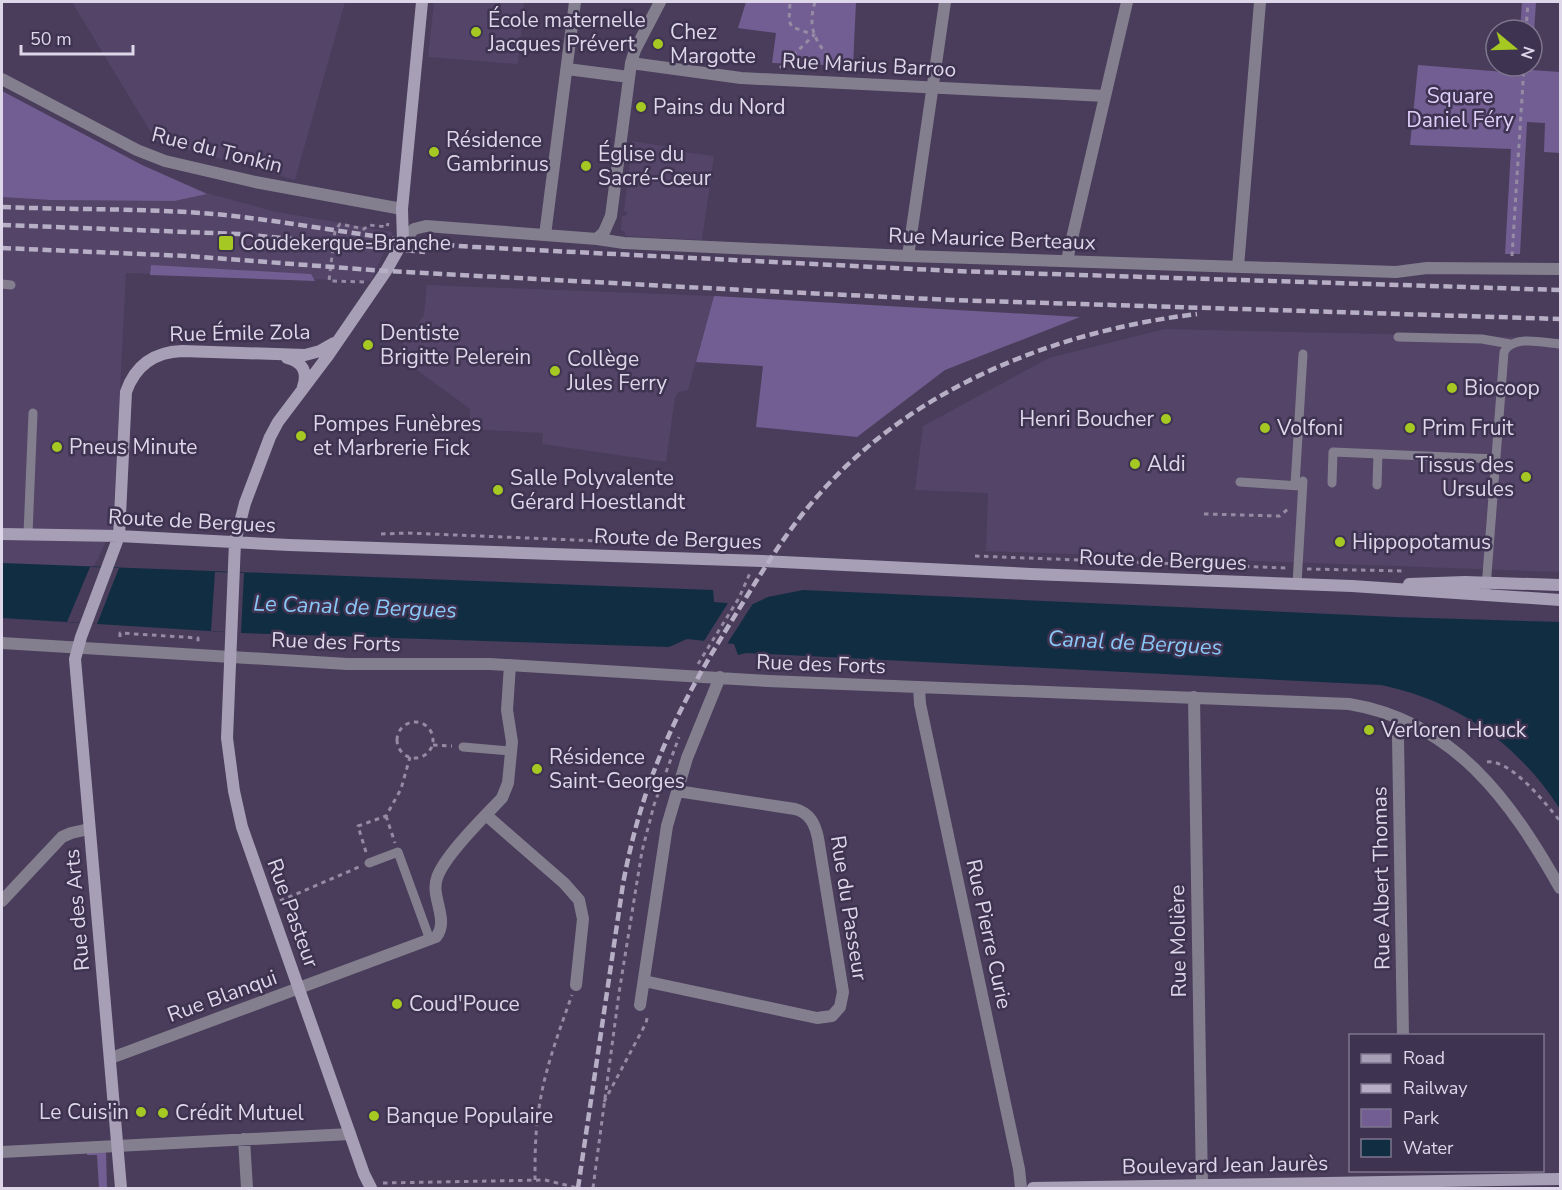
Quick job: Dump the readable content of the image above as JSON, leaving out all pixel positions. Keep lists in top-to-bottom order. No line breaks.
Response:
{"streets":{"street":["Rue Marius Barroo","Rue du Tonkin","Rue Maurice Berteaux","Rue Émile Zola","Route de Bergues","Rue des Forts","Rue Albert Thomas","Rue du Passeur","Rue des Arts","Rue Pasteur","Rue Pierre Curie","Rue Molière","Rue Blanqui","Boulevard Jean Jaurès"]},"crossings":[["Rue du Tonkin","Rue Maurice Berteaux"],["Rue Émile Zola","Rue des Arts"],["Rue Émile Zola","Rue Pasteur"],["Route de Bergues","Rue des Arts"],["Route de Bergues","Rue Pasteur"],["Rue des Forts","Rue Albert Thomas"],["Rue des Forts","Rue des Arts"],["Rue des Forts","Rue Pasteur"],["Rue des Forts","Rue Pierre Curie"],["Rue des Forts","Rue Molière"],["Rue des Arts","Rue Blanqui"],["Rue Pasteur","Rue Blanqui"],["Rue Molière","Boulevard Jean Jaurès"]],"water":["Le Canal de Bergues","Canal de Bergues"],"parks":["Square Daniel Féry"],"places":{"other":["École maternelle Jacques Prévert","Chez Margotte","Pains du Nord","Résidence Gambrinus","Église du Sacré-Cœur","Dentiste Brigitte Pelerein","Collège Jules Ferry","Biocoop","Henri Boucher","Volfoni","Prim Fruit","Pompes Funèbres et Marbrerie Fick","Pneus Minute","Aldi","Tissus des Ursules","Salle Polyvalente Gérard Hoestlandt","Hippopotamus","Verloren Houck","Résidence Saint-Georges","Coud'Pouce","Le Cuis'in","Crédit Mutuel","Banque Populaire"],"transit":["Coudekerque-Branche"]},"legend":["Road","Railway","Park","Water"],"scale_bar":"50 m","north":"right"}
